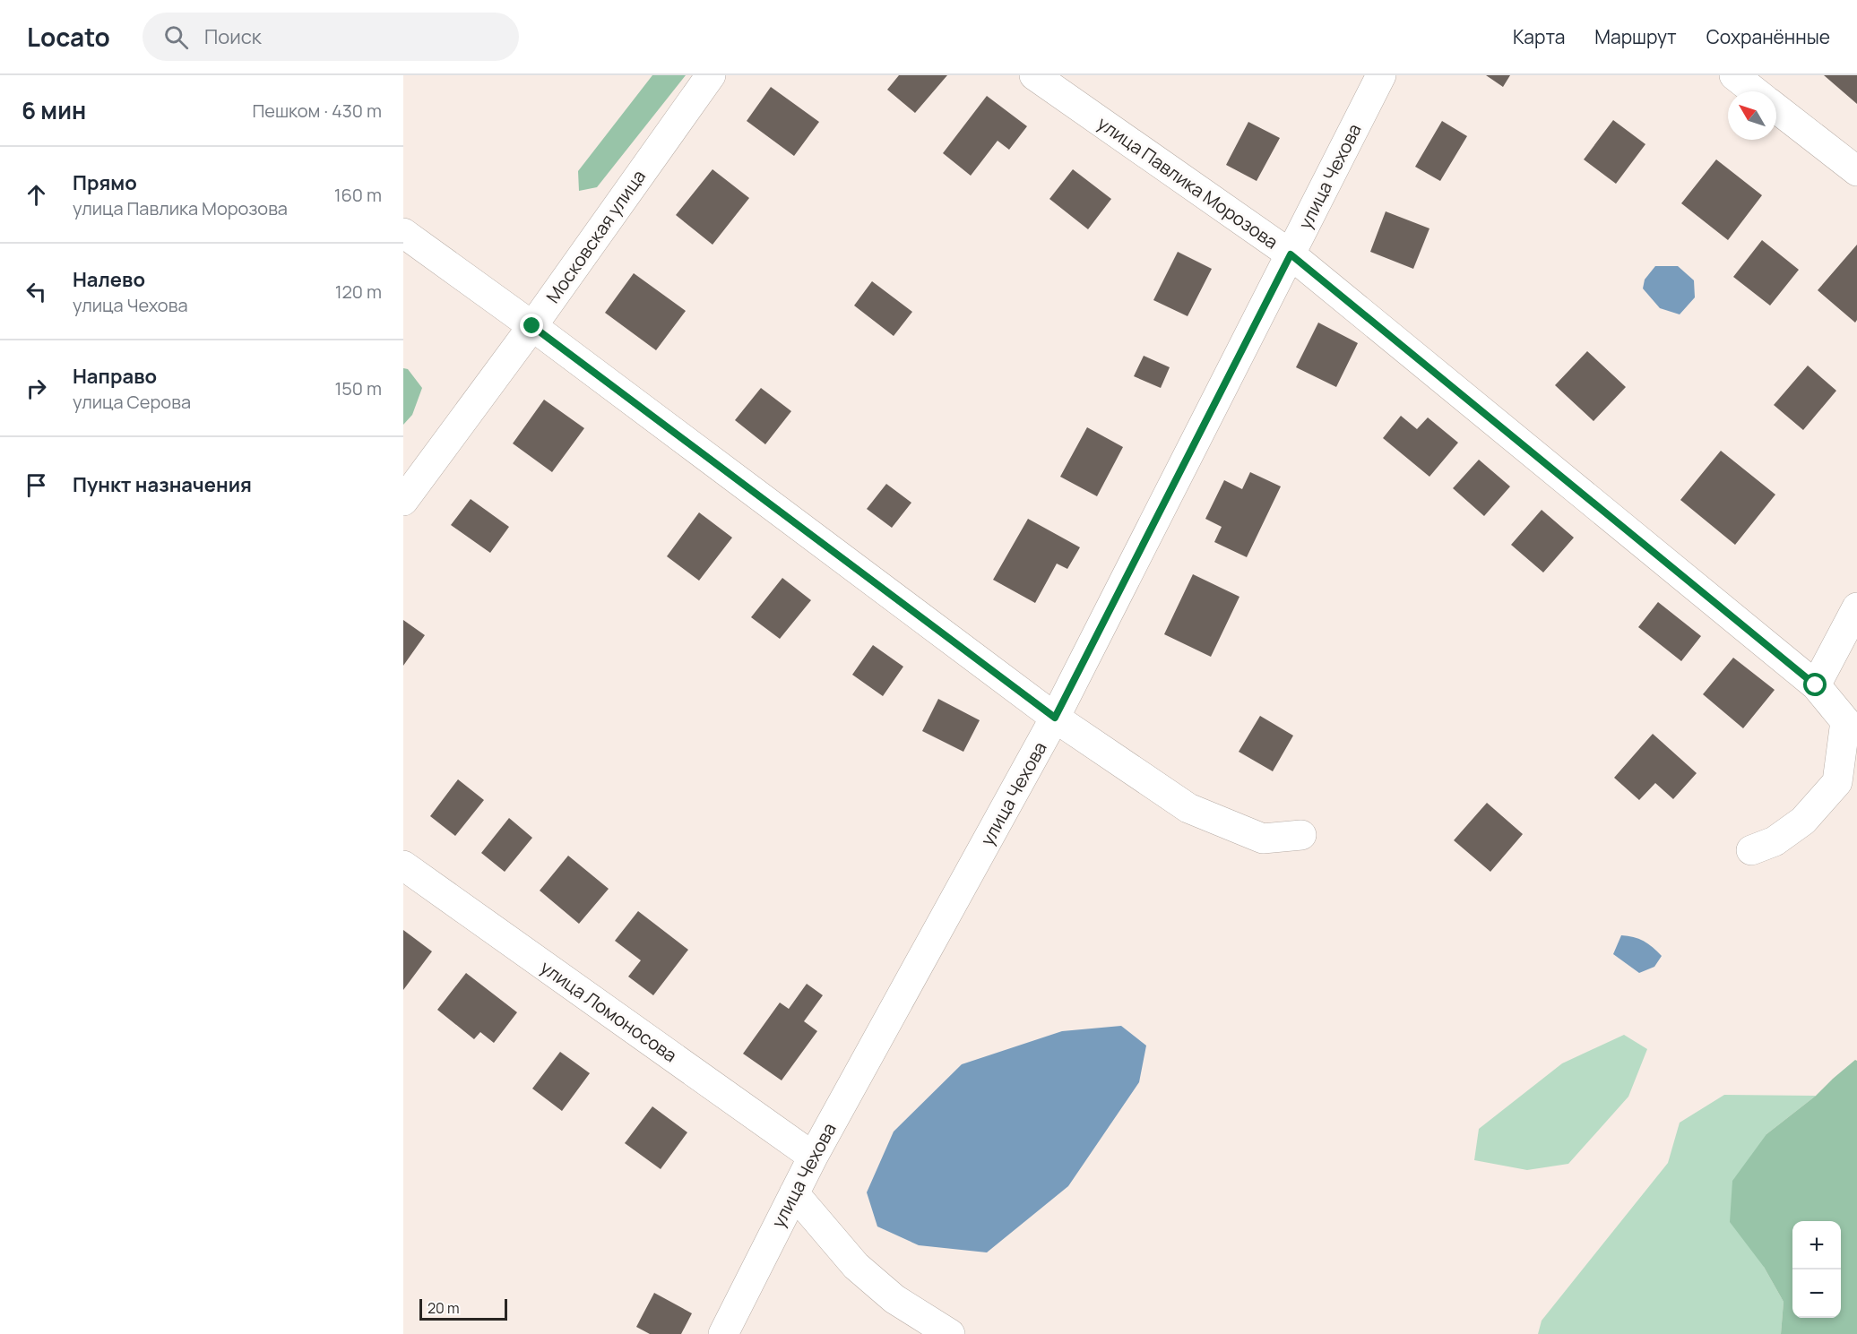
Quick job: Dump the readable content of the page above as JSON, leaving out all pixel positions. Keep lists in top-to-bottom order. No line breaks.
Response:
{"streets":{"street":["улица Чехова","улица Павлика Морозова","Московская улица","улица Ломоносова"]},"crossings":[["улица Чехова","улица Павлика Морозова"],["улица Чехова","улица Ломоносова"]],"scale_bar":"20 m","north":"top left","page":{"header":"Locato","search":"Поиск","nav":["Карта","Маршрут","Сохранённые"],"heading":["6 мин","Пешком · 430 m"],"list":[["Прямо","улица Павлика Морозова","160 m"],["Налево","улица Чехова","120 m"],["Направо","улица Серова","150 m"],"Пункт назначения"],"map_buttons":["+","−"],"scale":"20 m"}}
